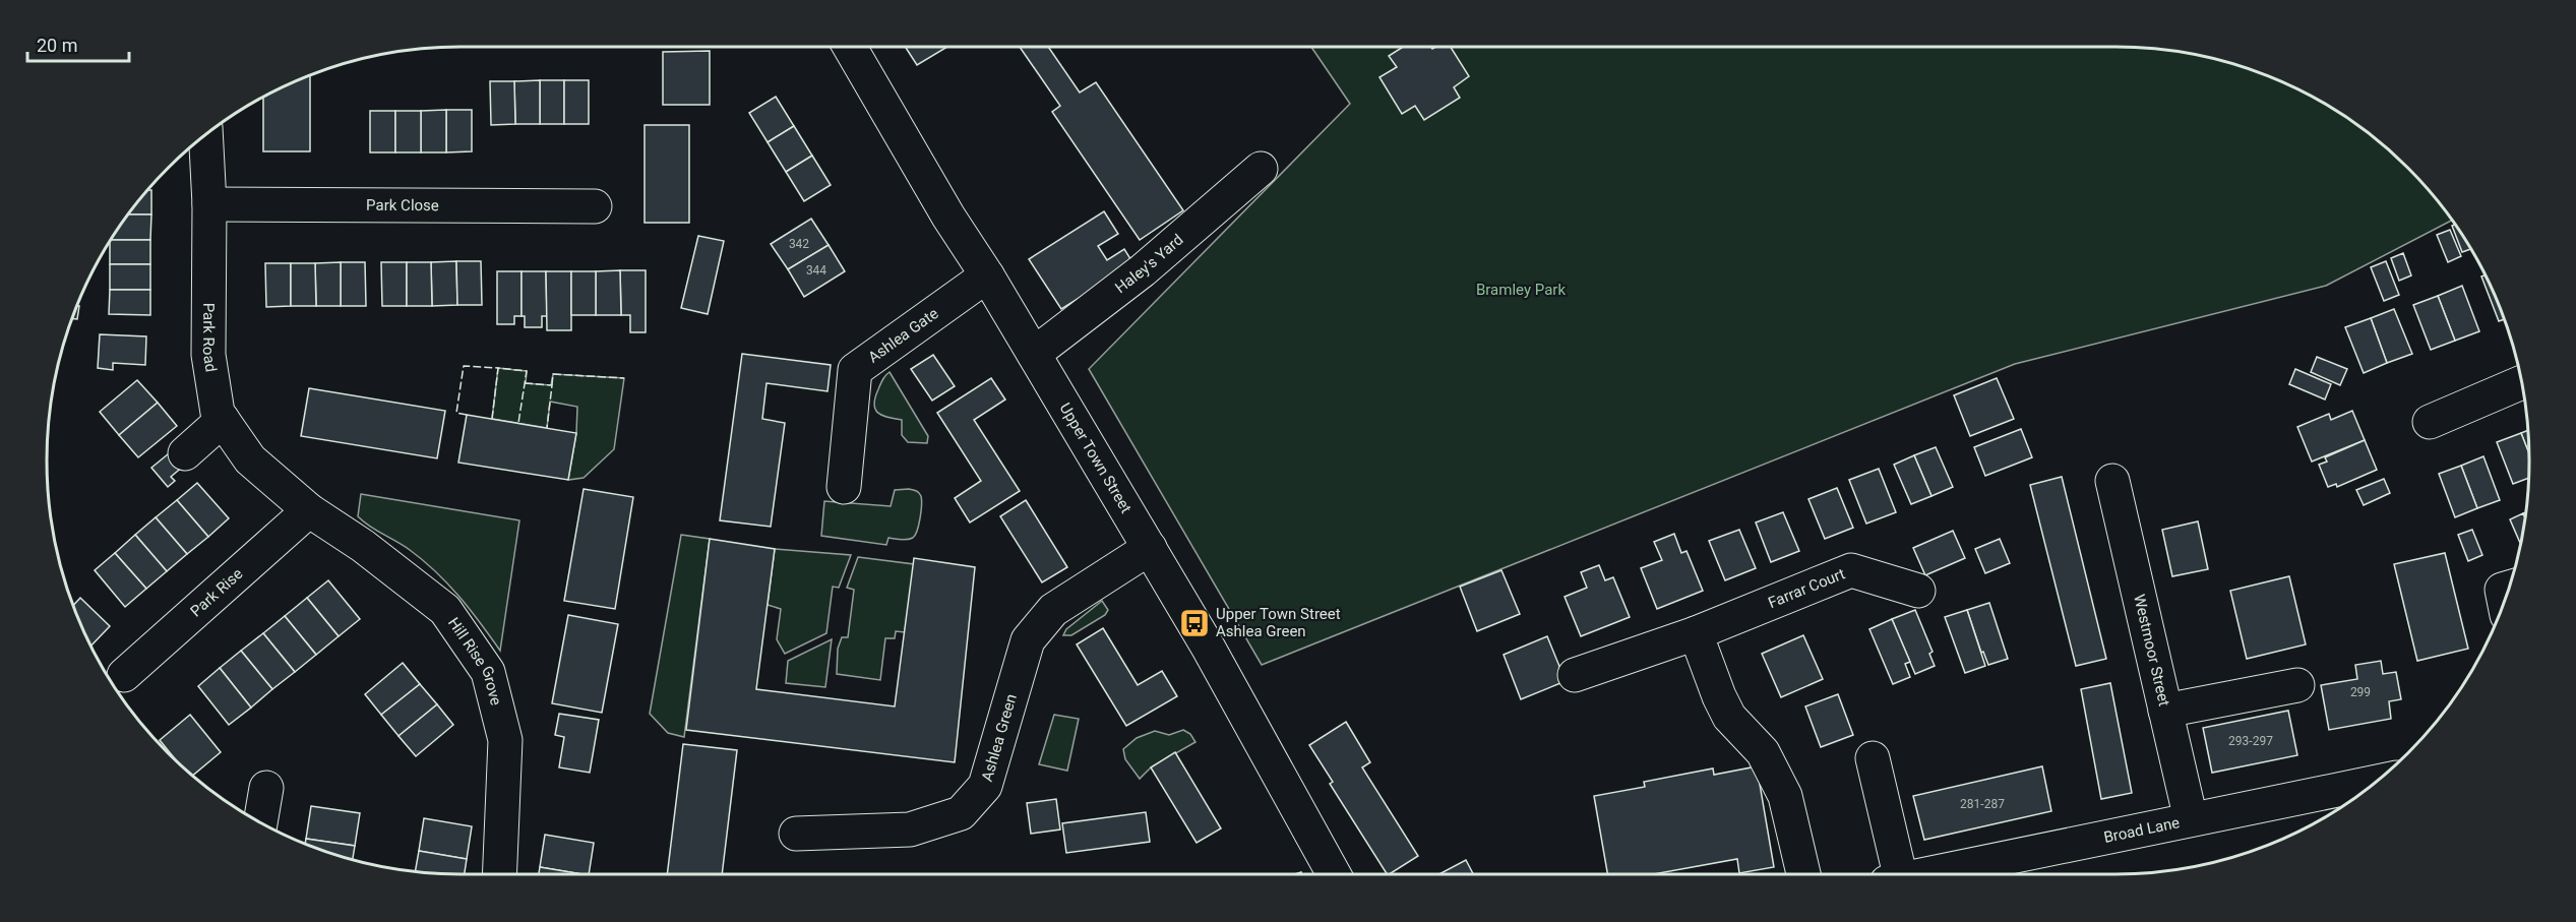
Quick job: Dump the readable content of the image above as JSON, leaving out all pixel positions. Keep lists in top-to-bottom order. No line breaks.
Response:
{"streets":{"street":["Park Close","Haley's Yard","Ashlea Gate","Park Road","Upper Town Street","Farrar Court","Park Rise","Westmoor Street","Hill Rise Grove","Ashlea Green","Broad Lane"]},"crossings":[["Park Close","Park Road"],["Haley's Yard","Upper Town Street"],["Ashlea Gate","Upper Town Street"],["Park Road","Park Rise"],["Park Road","Hill Rise Grove"],["Upper Town Street","Ashlea Green"],["Park Rise","Hill Rise Grove"],["Westmoor Street","Broad Lane"]],"parks":["Bramley Park"],"places":{"bus stop":["Upper Town Street Ashlea Green"]},"house_numbers":["342","344","299","293-297","281-287"],"scale_bar":"20 m"}
